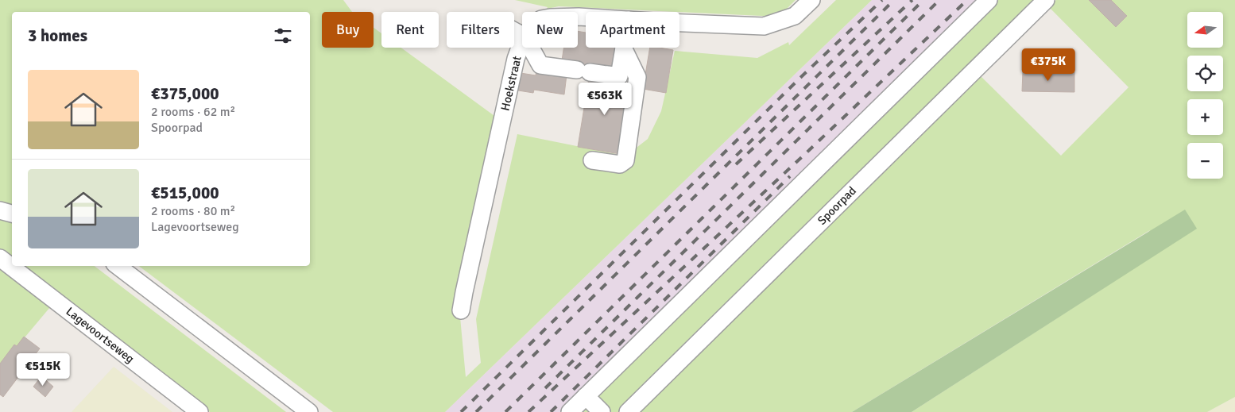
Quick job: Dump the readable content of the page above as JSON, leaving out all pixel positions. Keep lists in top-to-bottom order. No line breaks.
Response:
{"streets":{"street":["Hoekstraat","Spoorpad","Lagevoortseweg"]},"north":"left","page":{"map_buttons":["+","−"],"chip":["Buy","Rent","Filters","New","Apartment"],"heading":"3 homes","price":["€375K","€563K","€515K"],"list":[{"name":"€375,000","note":"2 rooms · 62 m² · Spoorpad"},{"name":"€515,000","note":"2 rooms · 80 m² · Lagevoortseweg"}]}}
